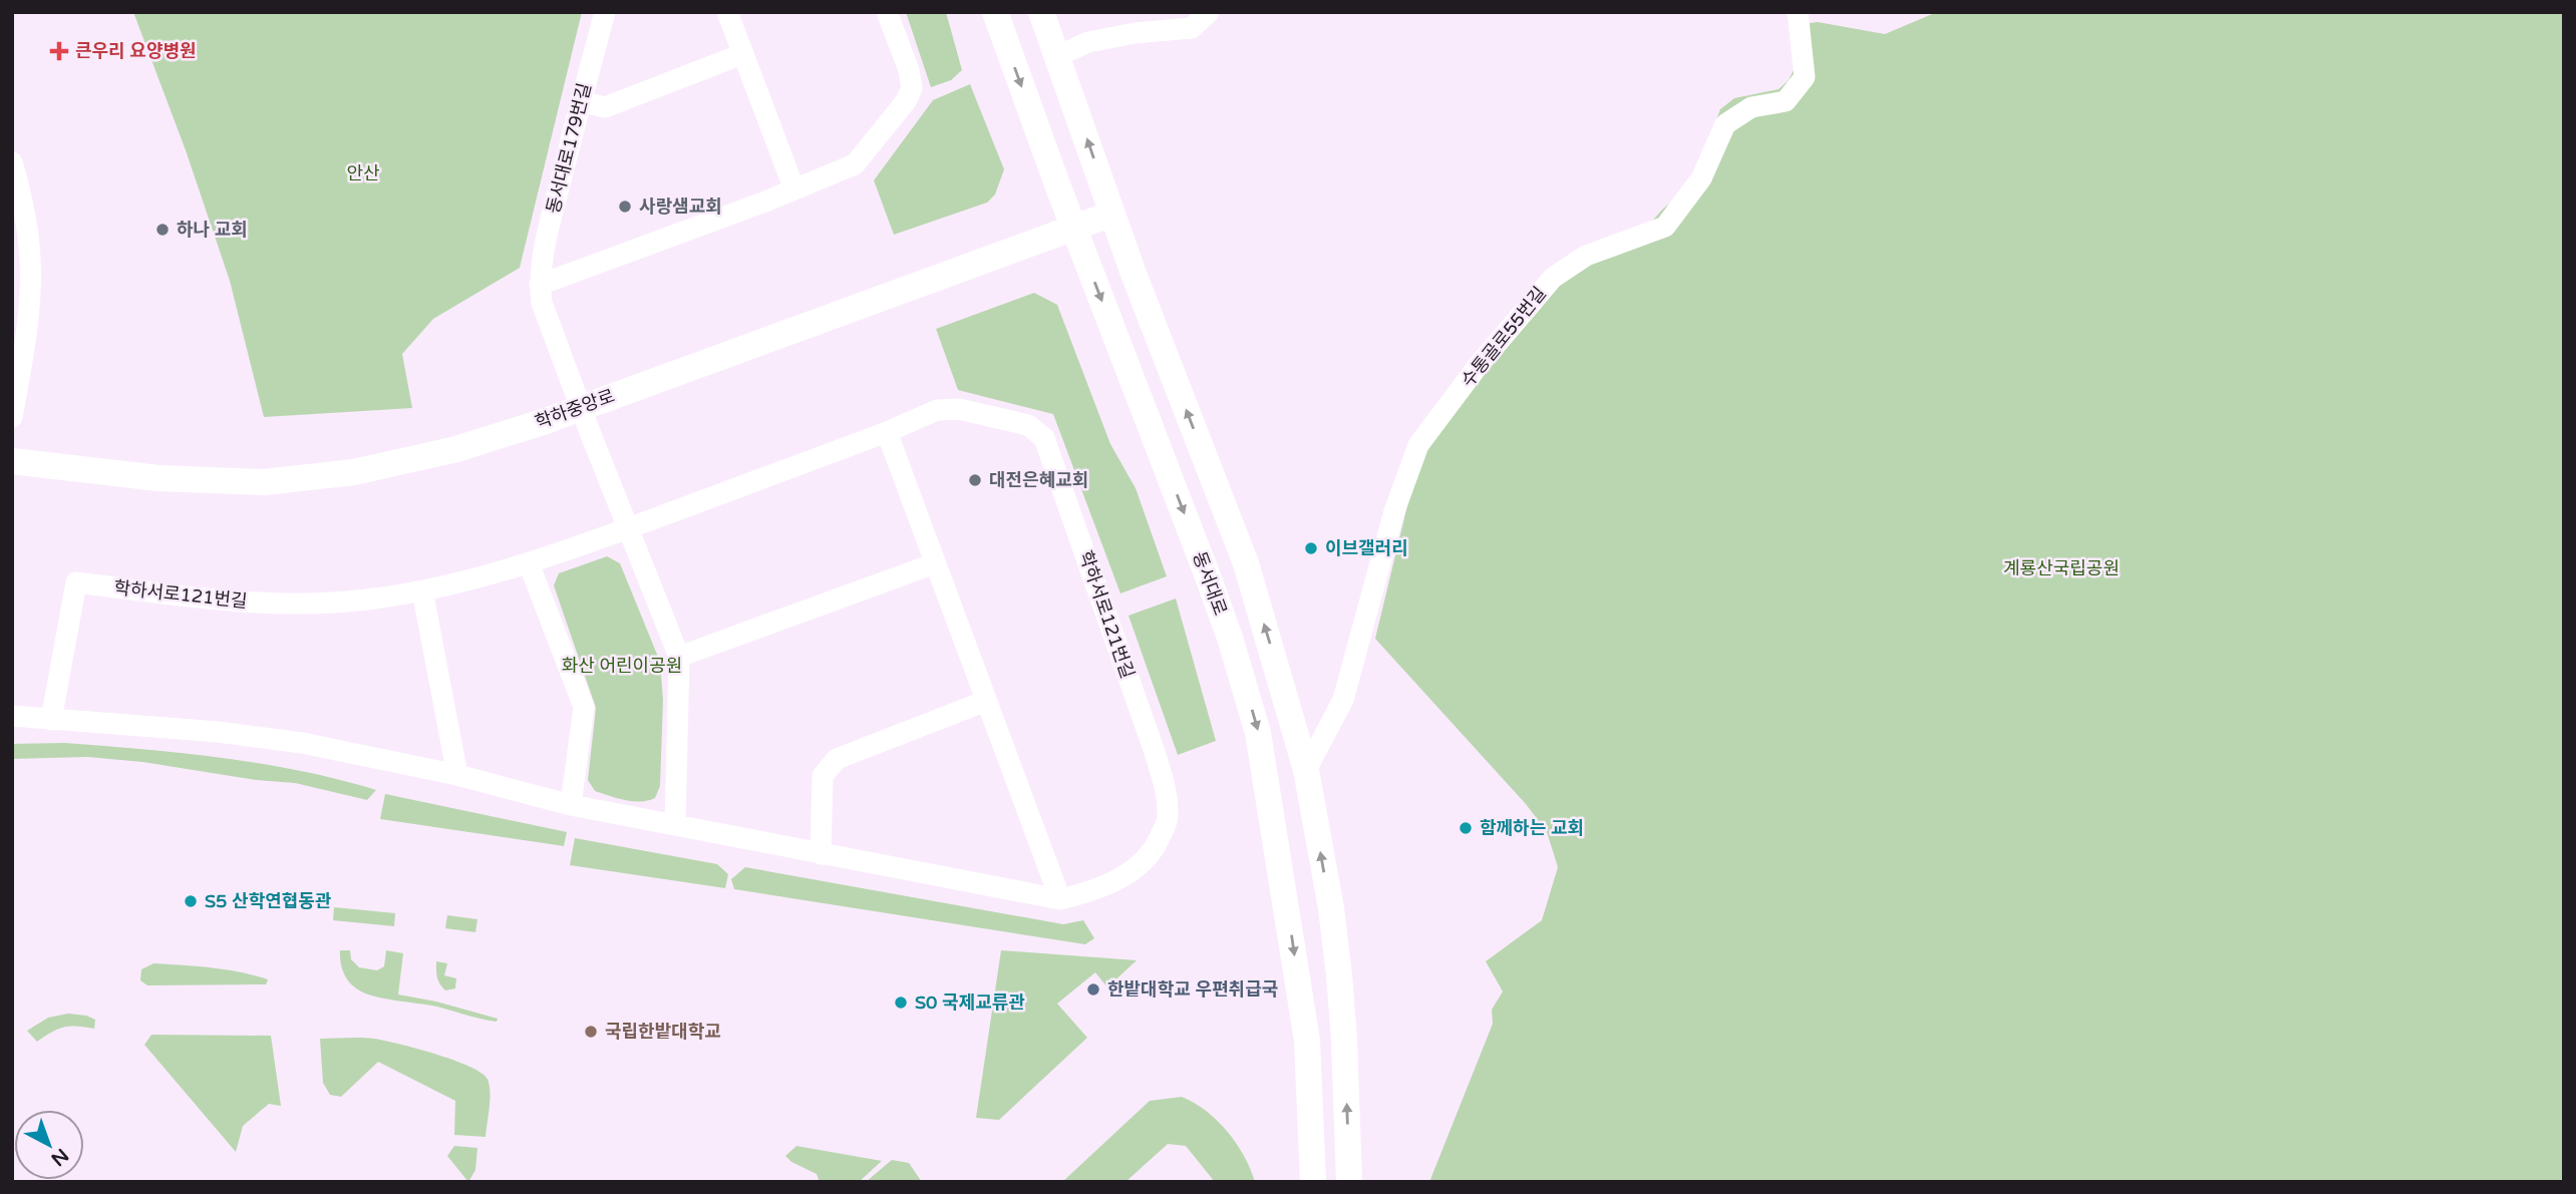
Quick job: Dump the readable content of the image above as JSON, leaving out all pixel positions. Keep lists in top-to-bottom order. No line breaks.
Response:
{"streets":{"street":["동서대로179번길","수통골로55번길","학하중앙로","동서대로","학하서로121번길"]},"crossings":[["동서대로179번길","학하중앙로"],["동서대로179번길","학하서로121번길"],["학하중앙로","동서대로"]],"parks":["안산","계룡산국립공원","화산 어린이공원"],"places":{"health":["큰우리 요양병원"],"other":["사랑샘교회","하나 교회","대전은혜교회","이브갤러리","함께하는 교회","S5 산학연협동관","한밭대학교 우편취급국","S0 국제교류관","국립한밭대학교"]},"north":"bottom right"}
